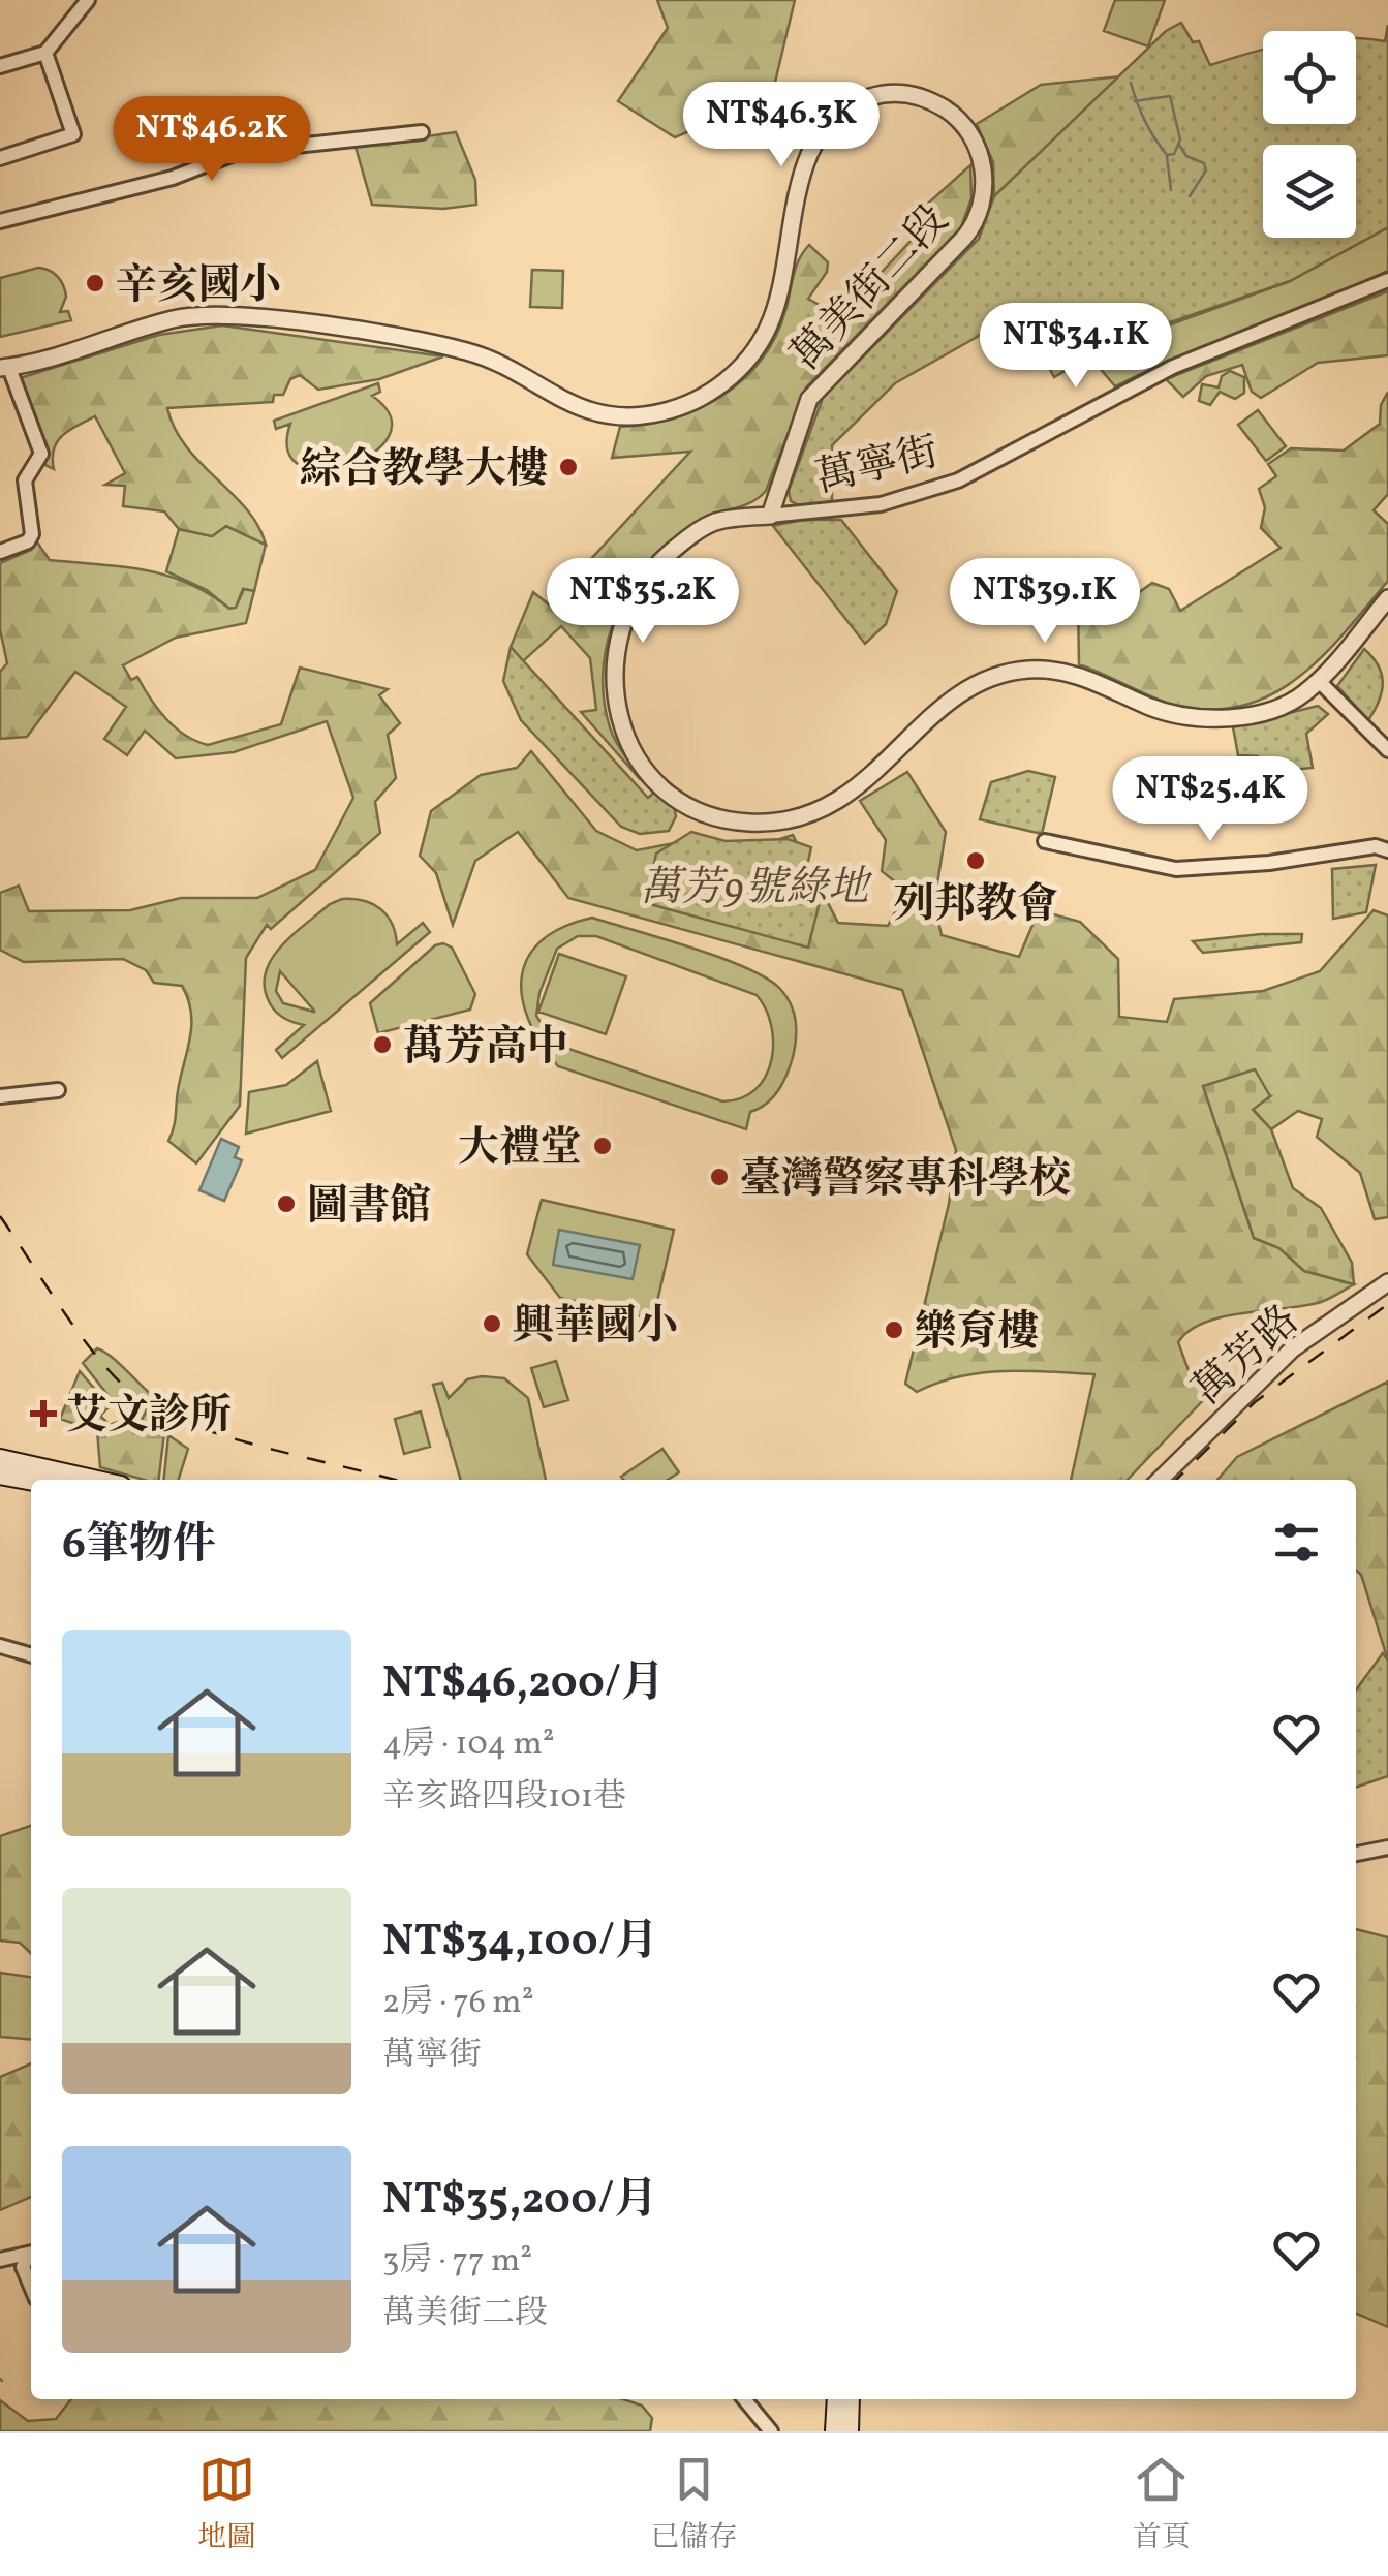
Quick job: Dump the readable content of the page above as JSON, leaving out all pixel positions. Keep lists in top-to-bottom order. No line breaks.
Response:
{"streets":{"street":["萬美街二段","萬寧街","萬芳路"]},"crossings":[["萬美街二段","萬寧街"]],"parks":["萬芳9號綠地"],"places":{"other":["辛亥國小","綜合教學大樓","列邦教會","萬芳高中","大禮堂","臺灣警察專科學校","圖書館","興華國小","樂育樓"],"health":["艾文診所"]},"page":{"price":["NT$46.3K","NT$46.2K","NT$34.1K","NT$35.2K","NT$39.1K","NT$25.4K"],"heading":"6筆物件","list":[{"name":"NT$46,200/月","note":"4房 · 104 m² · 辛亥路四段101巷"},{"name":"NT$34,100/月","note":"2房 · 76 m² · 萬寧街"},{"name":"NT$35,200/月","note":"3房 · 77 m² · 萬美街二段"}],"tabs":["地圖","已儲存","首頁"]}}
